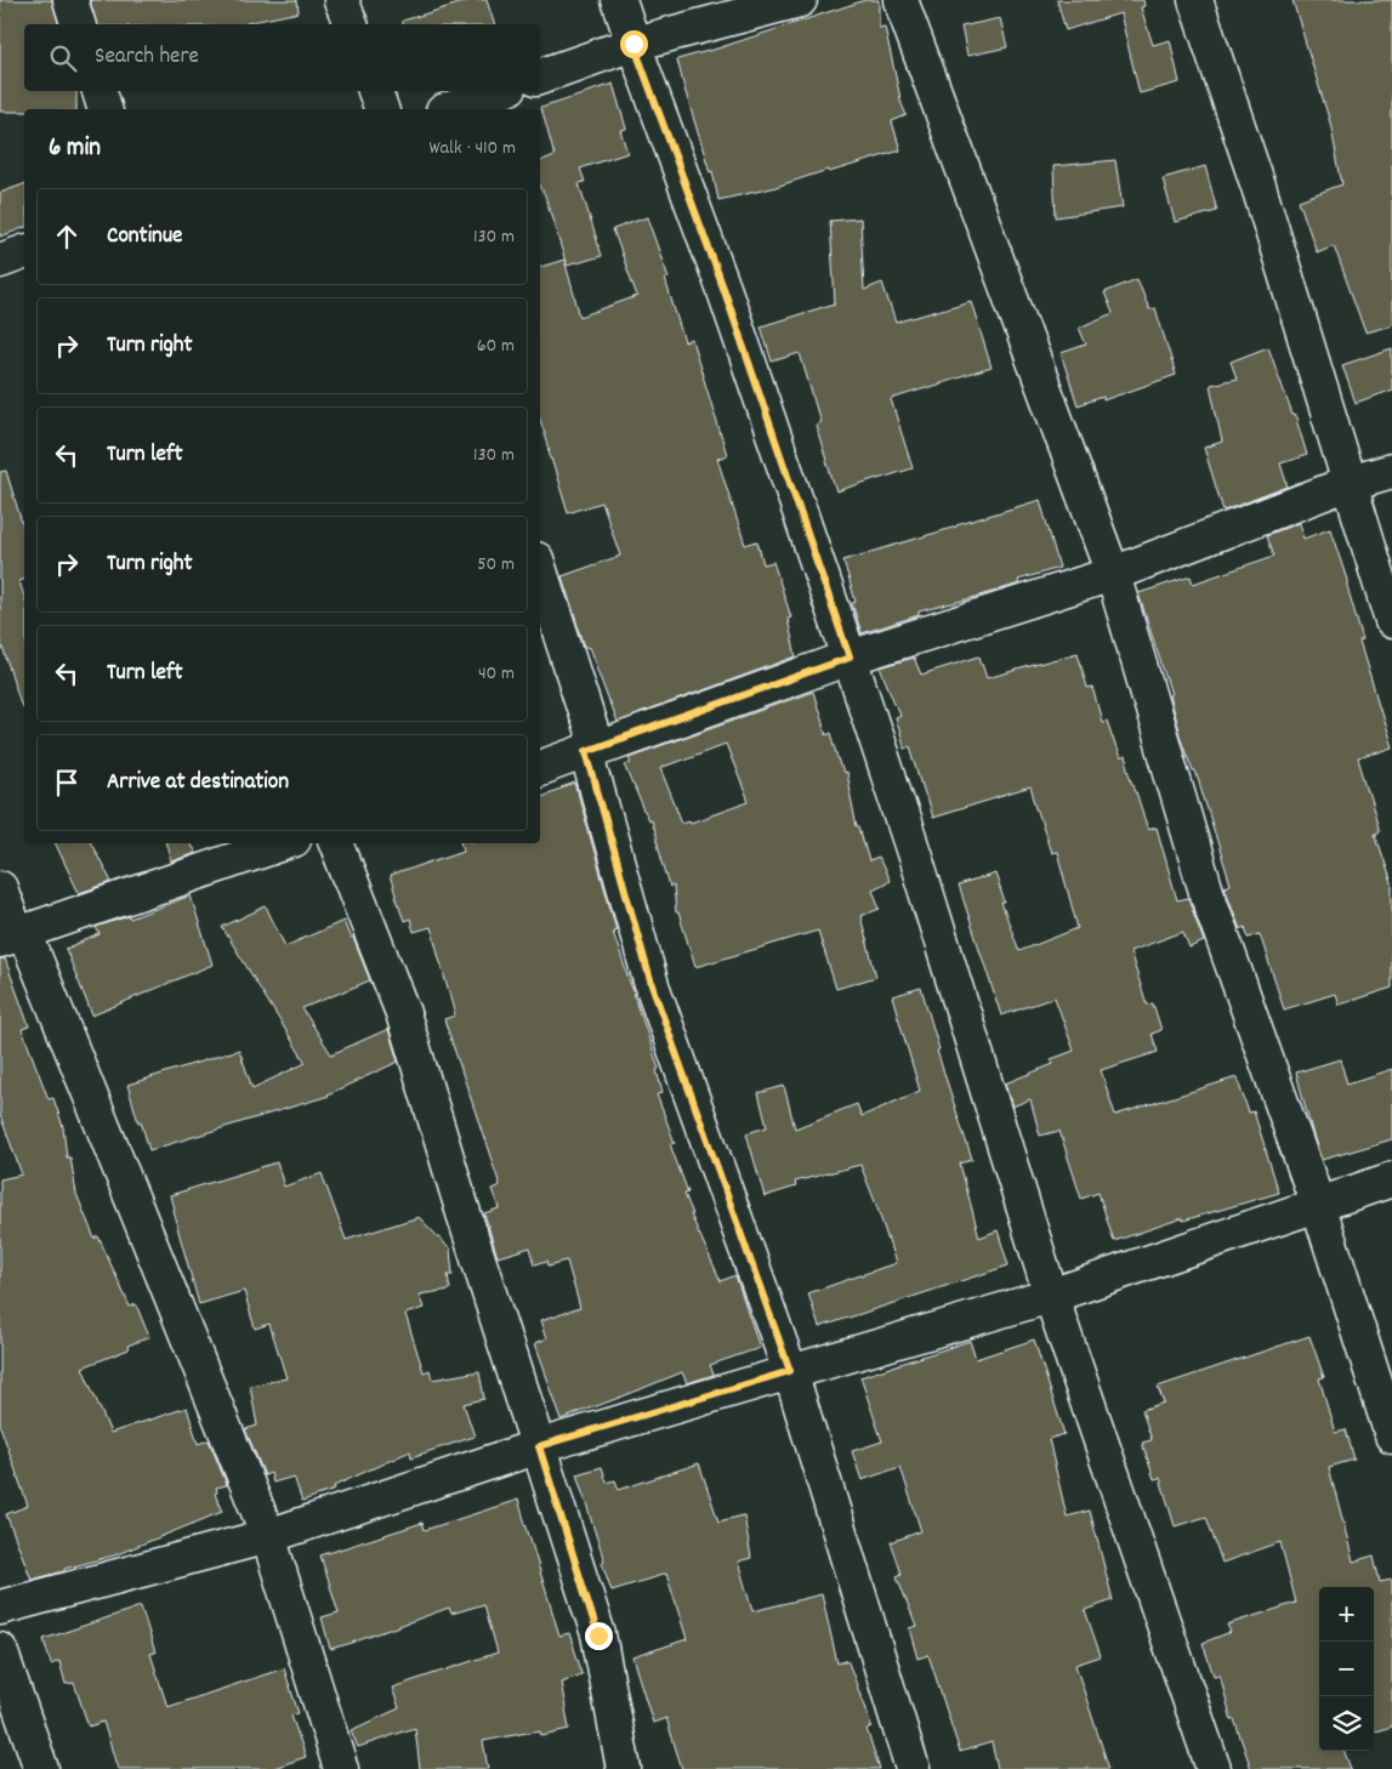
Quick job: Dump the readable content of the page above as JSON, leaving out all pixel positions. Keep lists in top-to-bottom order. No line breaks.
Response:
{"page":{"search":"Search here","heading":["6 min","Walk · 410 m"],"list":[["Continue","130 m"],["Turn right","60 m"],["Turn left","130 m"],["Turn right","50 m"],["Turn left","40 m"],"Arrive at destination"],"map_buttons":["+","−"]}}
